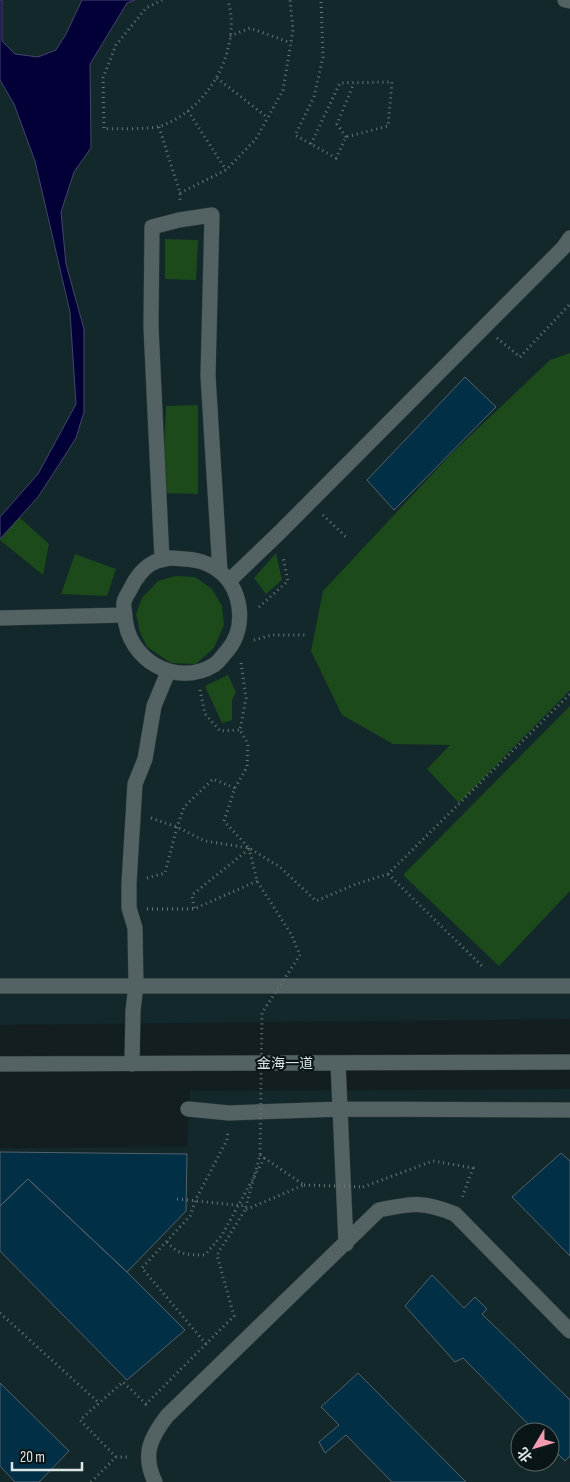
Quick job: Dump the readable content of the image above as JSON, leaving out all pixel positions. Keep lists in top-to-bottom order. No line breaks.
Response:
{"streets":{"street":["金海一道"]},"scale_bar":"20 m","north":"bottom left"}
